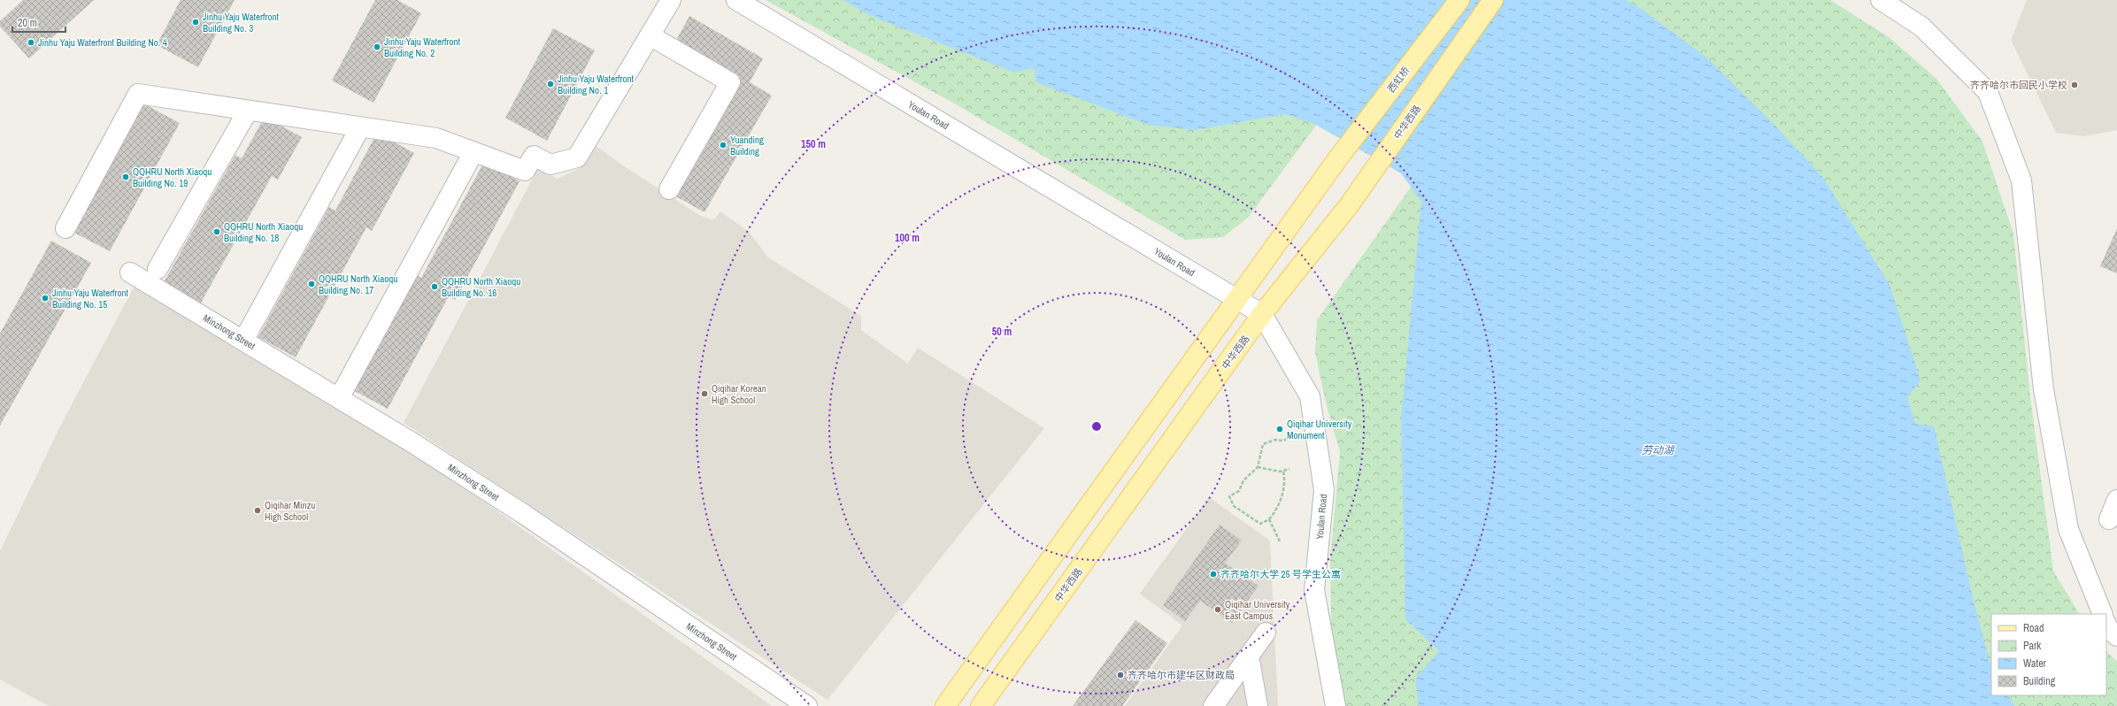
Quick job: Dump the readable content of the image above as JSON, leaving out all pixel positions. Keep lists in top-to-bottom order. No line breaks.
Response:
{"streets":{"main road":["西虹桥","中华西路"],"street":["Youlan Road","Minzhong Street"]},"crossings":[["西虹桥","Youlan Road"],["Youlan Road","中华西路"]],"water":["劳动湖"],"places":["Jinhu Yaju Waterfront Building No. 3","Jinhu Yaju Waterfront Building No. 4","Jinhu Yaju Waterfront Building No. 2","Jinhu Yaju Waterfront Building No. 1","齐齐哈尔市回民小学校","Yuanding Building","QQHRU North Xiaoqu Building No. 19","QQHRU North Xiaoqu Building No. 18","QQHRU North Xiaoqu Building No. 17","QQHRU North Xiaoqu Building No. 16","Jinhu Yaju Waterfront Building No. 15","Qiqihar Korean High School","Qiqihar University Monument","Qiqihar Minzu High School","齐齐哈尔大学 25 号学生公寓","Qiqihar University East Campus","齐齐哈尔市建华区财政局"],"legend":["Road","Park","Water","Building"],"scale_bar":"20 m","rings":["150 m","100 m","50 m"]}
